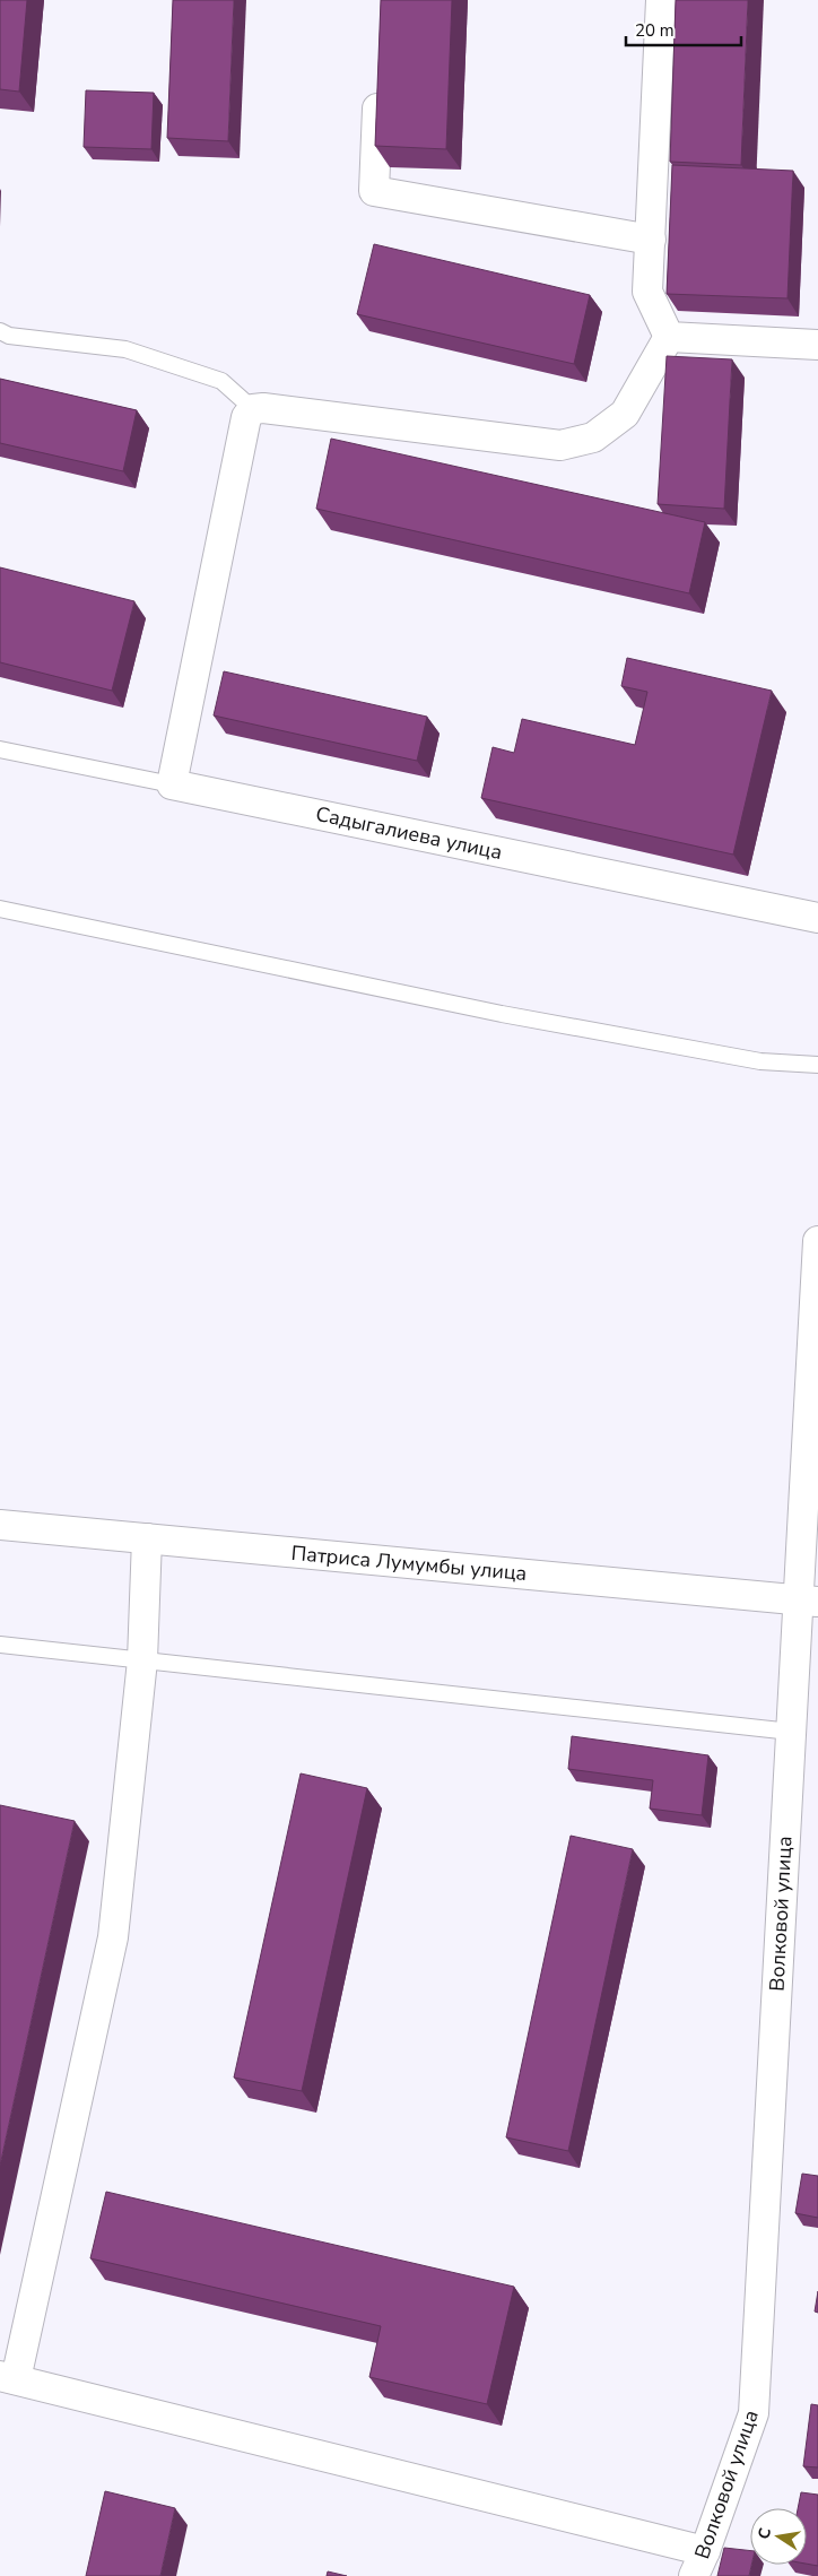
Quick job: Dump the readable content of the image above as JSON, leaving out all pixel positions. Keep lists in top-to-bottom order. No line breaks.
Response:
{"streets":{"street":["Садыгалиева улица","Патриса Лумумбы улица","Волковой улица"]},"crossings":[["Патриса Лумумбы улица","Волковой улица"]],"scale_bar":"20 m","north":"left"}
